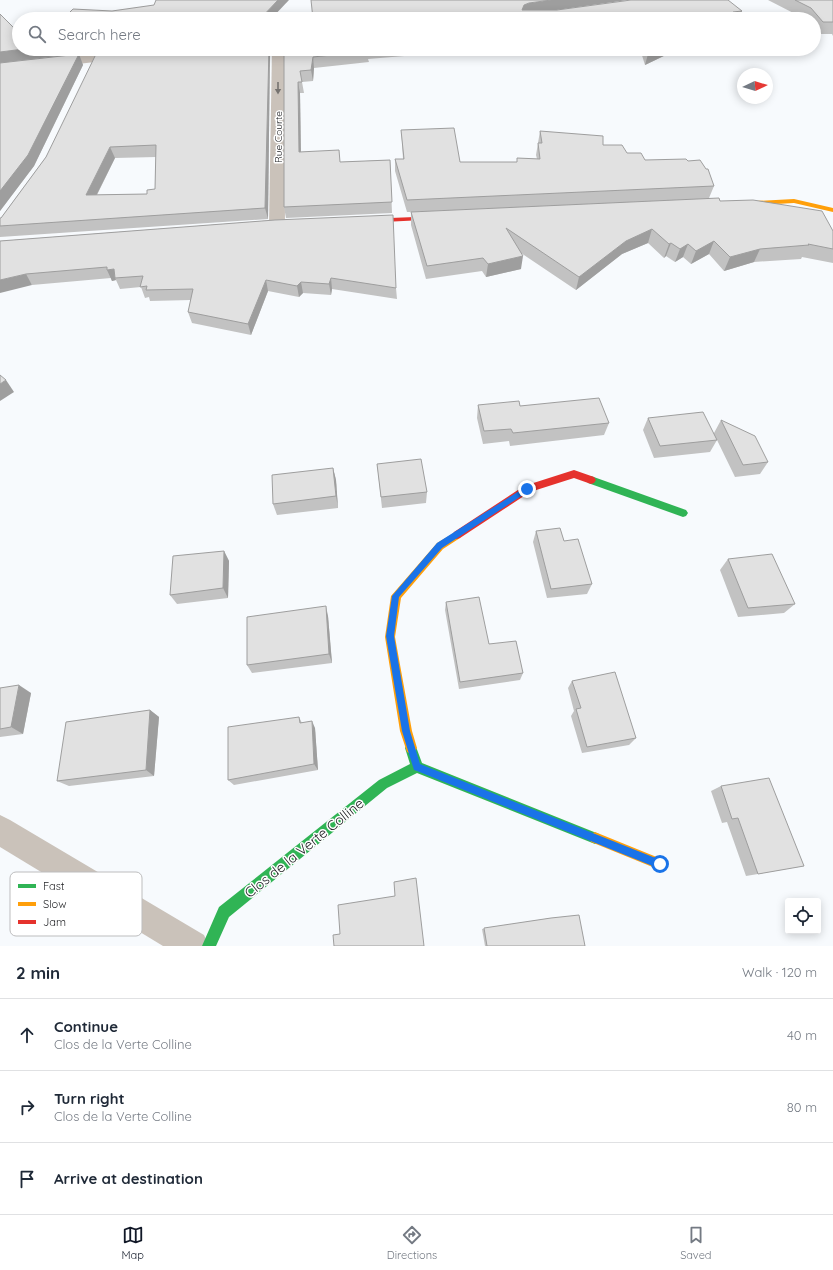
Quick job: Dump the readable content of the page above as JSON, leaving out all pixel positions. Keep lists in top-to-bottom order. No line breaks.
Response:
{"streets":{"street":["Rue Courte","Clos de la Verte Colline"]},"one_way":["Rue Courte"],"legend":["Fast","Slow","Jam"],"north":"right","page":{"search":"Search here","heading":["2 min","Walk · 120 m"],"list":[["Continue","Clos de la Verte Colline","40 m"],["Turn right","Clos de la Verte Colline","80 m"],"Arrive at destination"],"nav":["Map","Directions","Saved"]}}
